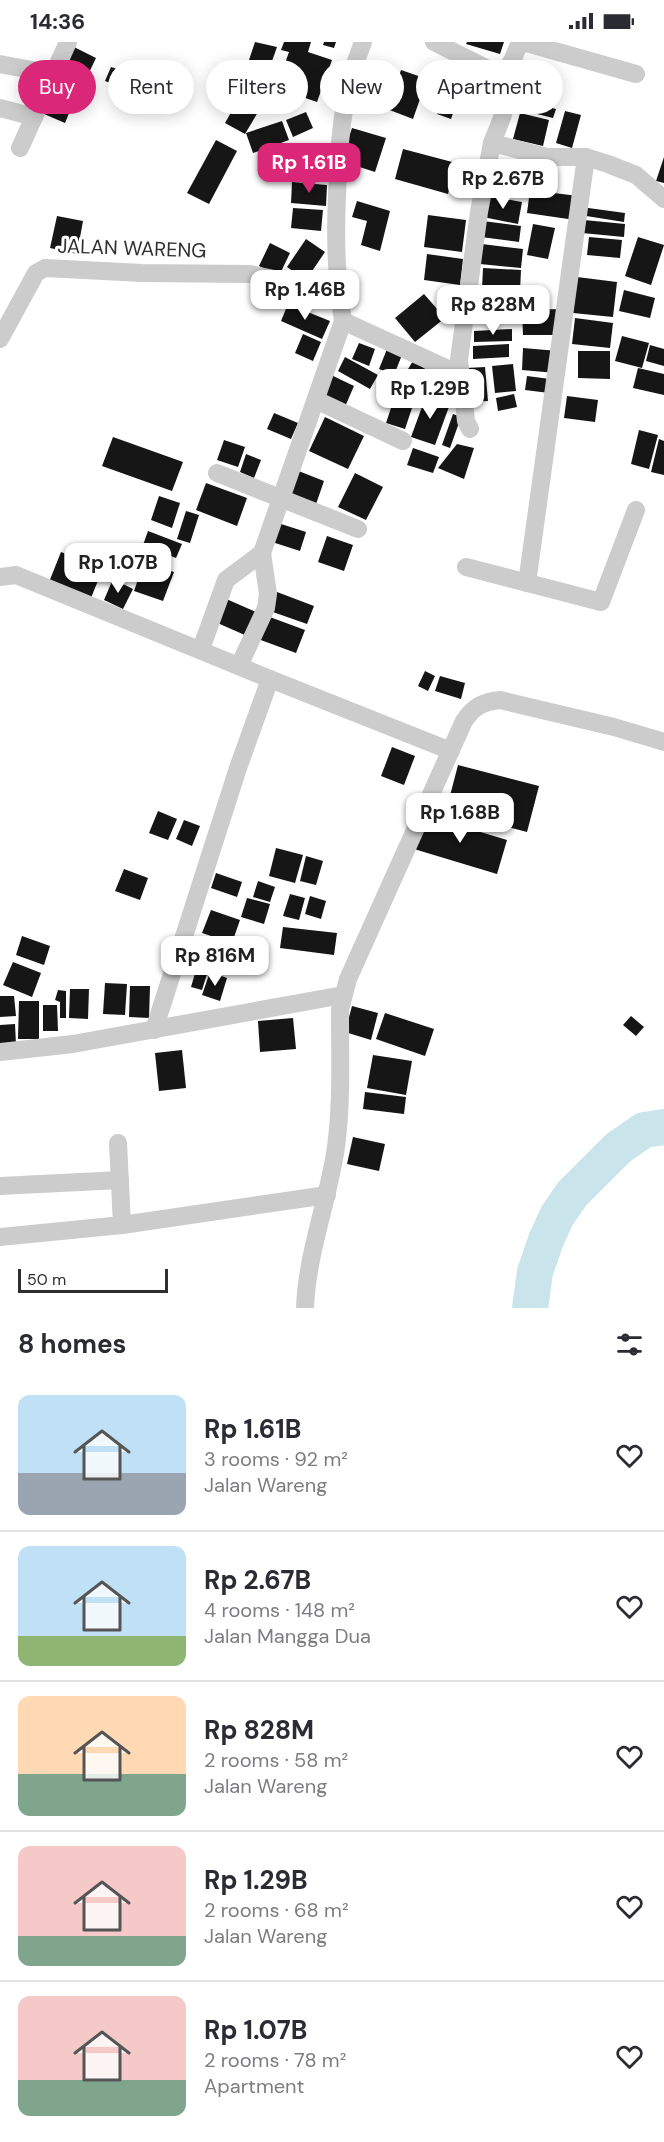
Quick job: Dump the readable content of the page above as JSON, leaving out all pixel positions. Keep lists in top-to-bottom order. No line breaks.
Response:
{"streets":{"street":["JALAN WARENG"]},"scale_bar":"50 m","page":{"status":"14:36","chip":["Buy","Rent","Filters","New","Apartment"],"price":["Rp 1.61B","Rp 2.67B","Rp 1.46B","Rp 828M","Rp 1.29B","Rp 1.07B","Rp 1.68B","Rp 816M"],"scale":"50 m","heading":"8 homes","list":[{"name":"Rp 1.61B","note":"3 rooms · 92 m² · Jalan Wareng"},{"name":"Rp 2.67B","note":"4 rooms · 148 m² · Jalan Mangga Dua"},{"name":"Rp 828M","note":"2 rooms · 58 m² · Jalan Wareng"},{"name":"Rp 1.29B","note":"2 rooms · 68 m² · Jalan Wareng"},{"name":"Rp 1.07B","note":"2 rooms · 78 m² · Apartment"}]}}
